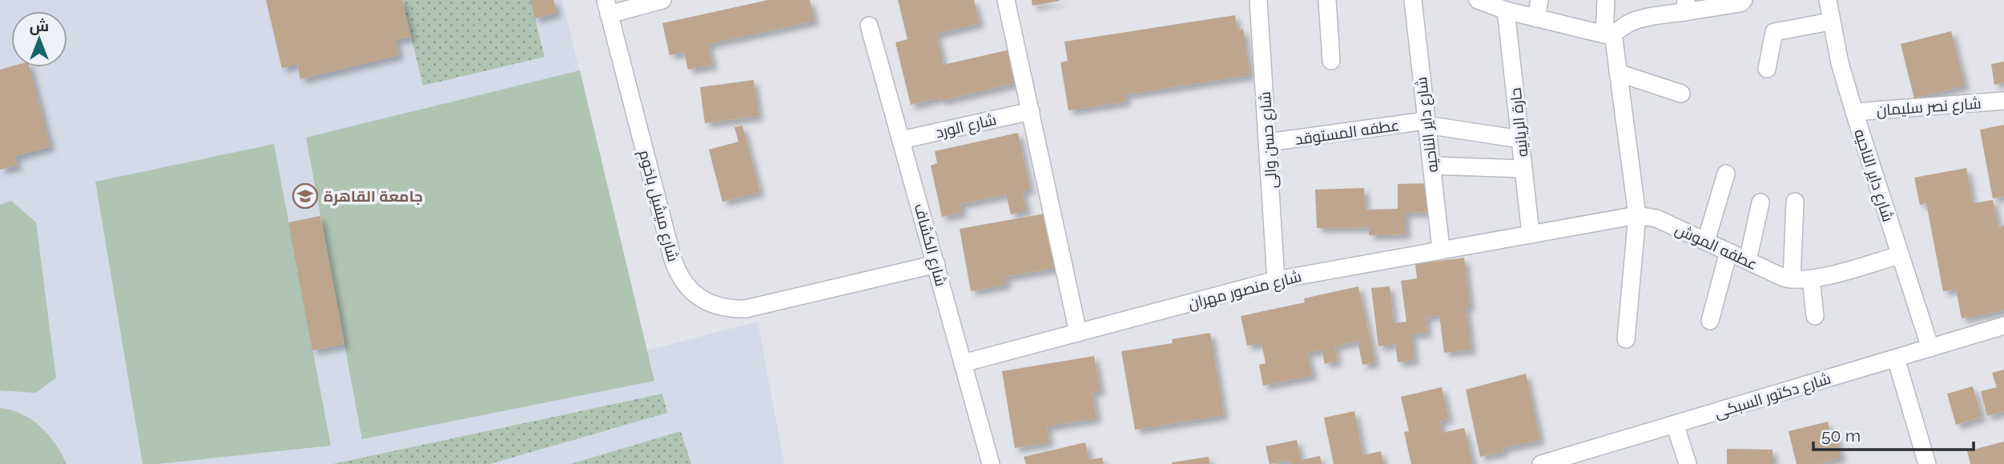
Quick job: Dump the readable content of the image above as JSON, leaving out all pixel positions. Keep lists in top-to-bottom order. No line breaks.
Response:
{"streets":{"street":["شارع نصر سليمان","حارة الريانيه","شارع داير الناحيه","شارع الورد","عطفه المستوقد","شارع حسن والى","شارع ميشيل باخوم","شارع الكشاف","عطفه الموش","شارع منصور مهران","شارع دكتور السبكى"]},"crossings":[["شارع نصر سليمان","شارع داير الناحيه"],["حارة الريانيه","عطفه المستوقد"],["حارة الريانيه","عطفه الموش"],["حارة الريانيه","شارع منصور مهران"],["شارع داير الناحيه","عطفه المستوقد"],["شارع داير الناحيه","عطفه الموش"],["شارع داير الناحيه","شارع منصور مهران"],["شارع داير الناحيه","شارع دكتور السبكى"],["شارع الورد","شارع الكشاف"],["عطفه المستوقد","شارع حسن والى"],["شارع حسن والى","شارع منصور مهران"],["شارع ميشيل باخوم","شارع الكشاف"],["شارع الكشاف","شارع منصور مهران"],["عطفه الموش","شارع منصور مهران"]],"places":{"school or university":["جامعة القاهرة"]},"scale_bar":"50 m","north":"top"}
